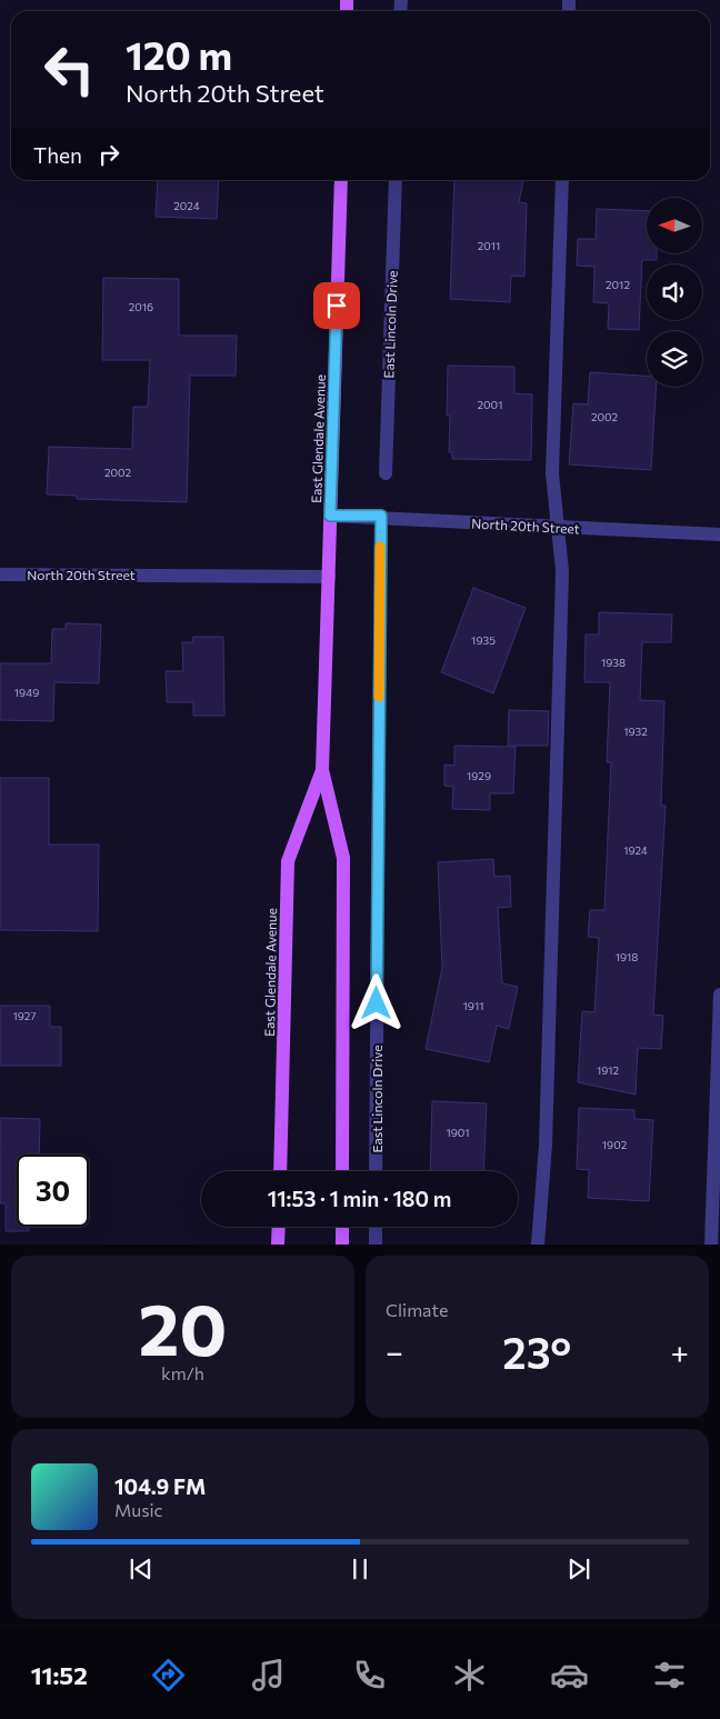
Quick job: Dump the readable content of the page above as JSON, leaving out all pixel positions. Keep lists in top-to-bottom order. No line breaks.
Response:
{"streets":{"main road":["East Glendale Avenue"],"street":["East Lincoln Drive","North 20th Street"]},"crossings":[["East Lincoln Drive","North 20th Street"],["East Glendale Avenue","North 20th Street"]],"house_numbers":["2024","2011","2012","2016","2001","2002","2002","1935","1938","1949","1932","1929","1924","1918","1911","1927","1912","1901","1902"],"north":"left","page":{"turn":["120 m","North 20th Street"],"then":"Then","limit":"30","trip":"11:53 · 1 min · 180 m","tile":[["20","km/h"],"Climate"],"heat":["−","23°","+"],"song":["104.9 FM","Music"],"tabs":"11:52"}}
